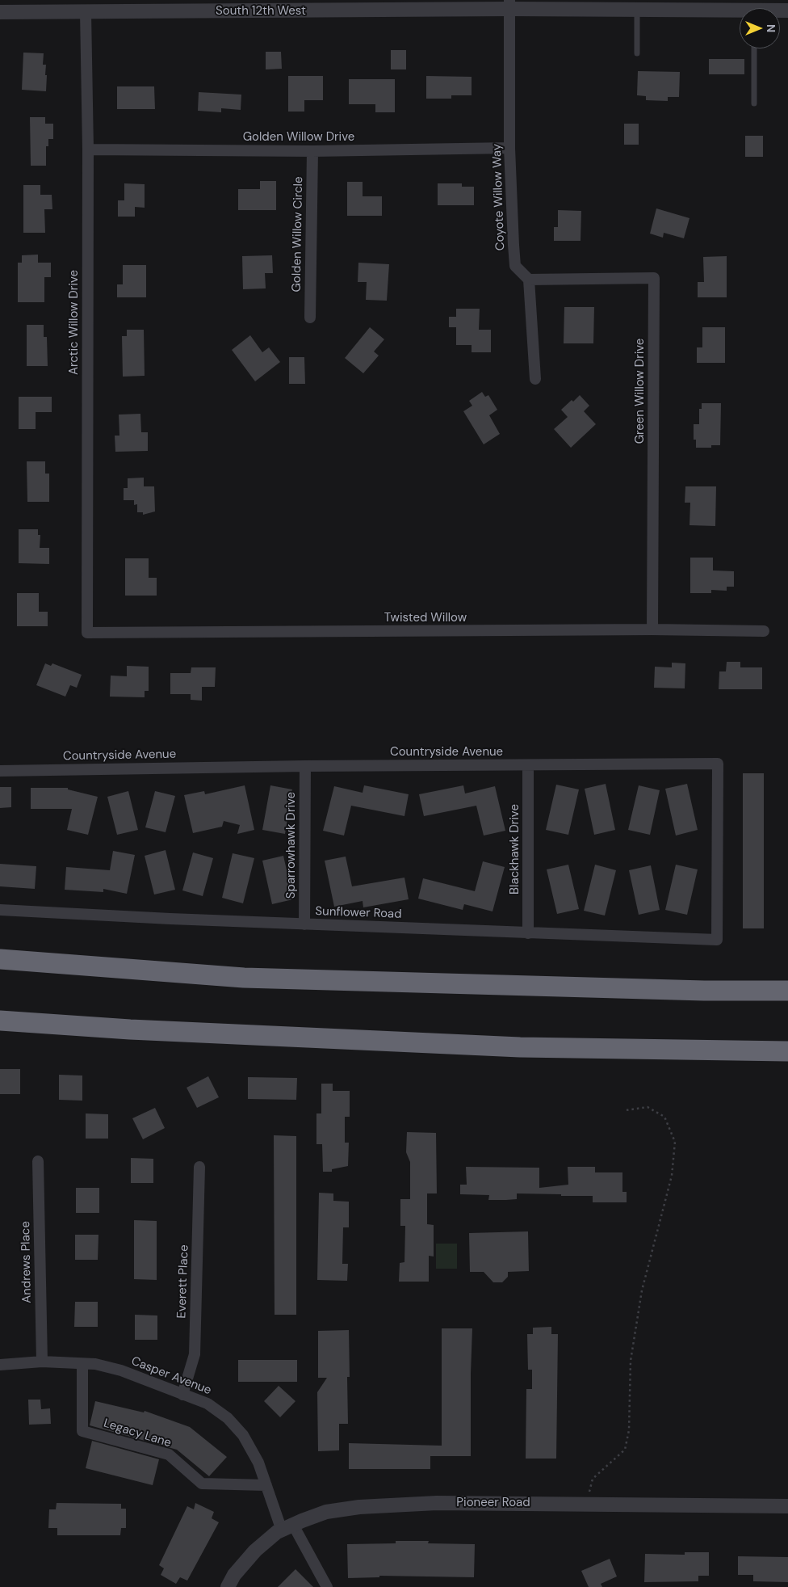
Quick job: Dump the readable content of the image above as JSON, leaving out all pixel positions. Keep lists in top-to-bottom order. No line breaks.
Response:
{"streets":{"street":["South 12th West","Golden Willow Drive","Coyote Willow Way","Golden Willow Circle","Arctic Willow Drive","Green Willow Drive","Twisted Willow","Countryside Avenue","Sparrowhawk Drive","Blackhawk Drive","Sunflower Road","Andrews Place","Everett Place","Casper Avenue","Legacy Lane","Pioneer Road"]},"crossings":[["South 12th West","Coyote Willow Way"],["South 12th West","Arctic Willow Drive"],["Golden Willow Drive","Coyote Willow Way"],["Golden Willow Drive","Golden Willow Circle"],["Golden Willow Drive","Arctic Willow Drive"],["Coyote Willow Way","Green Willow Drive"],["Arctic Willow Drive","Twisted Willow"],["Green Willow Drive","Twisted Willow"],["Countryside Avenue","Sparrowhawk Drive"],["Countryside Avenue","Blackhawk Drive"],["Countryside Avenue","Sunflower Road"],["Sparrowhawk Drive","Sunflower Road"],["Blackhawk Drive","Sunflower Road"],["Andrews Place","Casper Avenue"],["Everett Place","Casper Avenue"],["Casper Avenue","Legacy Lane"],["Casper Avenue","Pioneer Road"]],"north":"right"}
